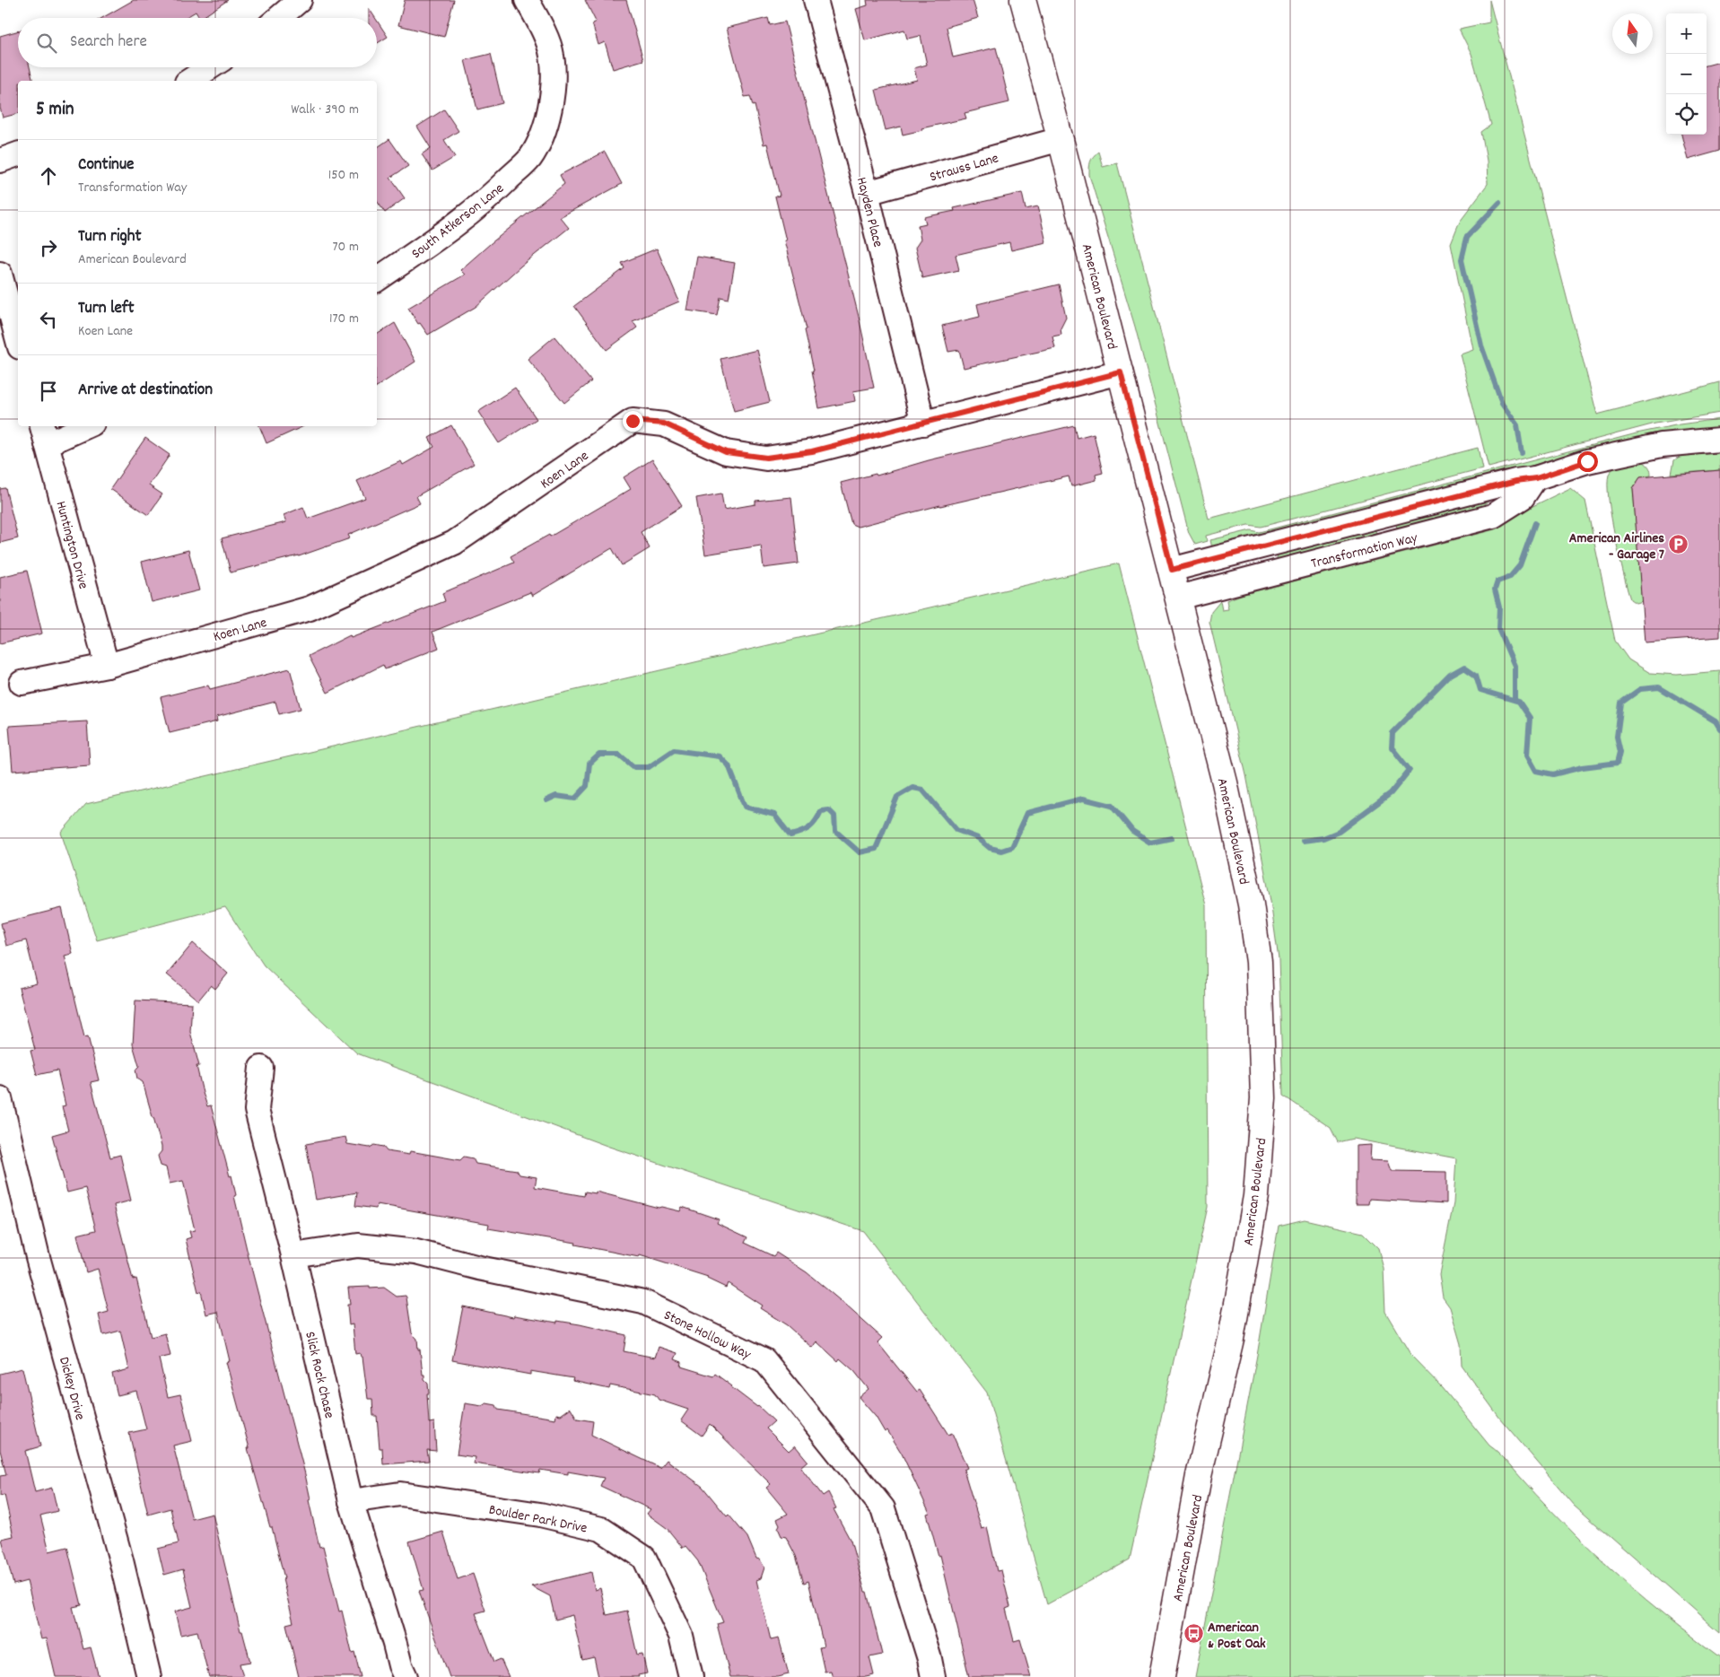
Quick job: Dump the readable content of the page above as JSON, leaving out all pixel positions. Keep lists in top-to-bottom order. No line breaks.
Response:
{"streets":{"street":["Strauss Lane","Hayden Place","South Atkerson Lane","American Boulevard","Koen Lane","Huntington Drive","Transformation Way","Stone Hollow Way","Slick Rock Chase","Dickey Drive","Boulder Park Drive"]},"crossings":[["Strauss Lane","Hayden Place"],["Strauss Lane","American Boulevard"],["Hayden Place","Koen Lane"],["American Boulevard","Koen Lane"],["American Boulevard","Transformation Way"],["Koen Lane","Huntington Drive"],["Stone Hollow Way","Slick Rock Chase"],["Slick Rock Chase","Boulder Park Drive"]],"places":{"parking":["American Airlines - Garage 7"],"bus stop":["American & Post Oak"]},"north":"top","page":{"map_buttons":["+","−"],"search":"Search here","heading":["5 min","Walk · 390 m"],"list":[["Continue","Transformation Way","150 m"],["Turn right","American Boulevard","70 m"],["Turn left","Koen Lane","170 m"],"Arrive at destination"]}}
